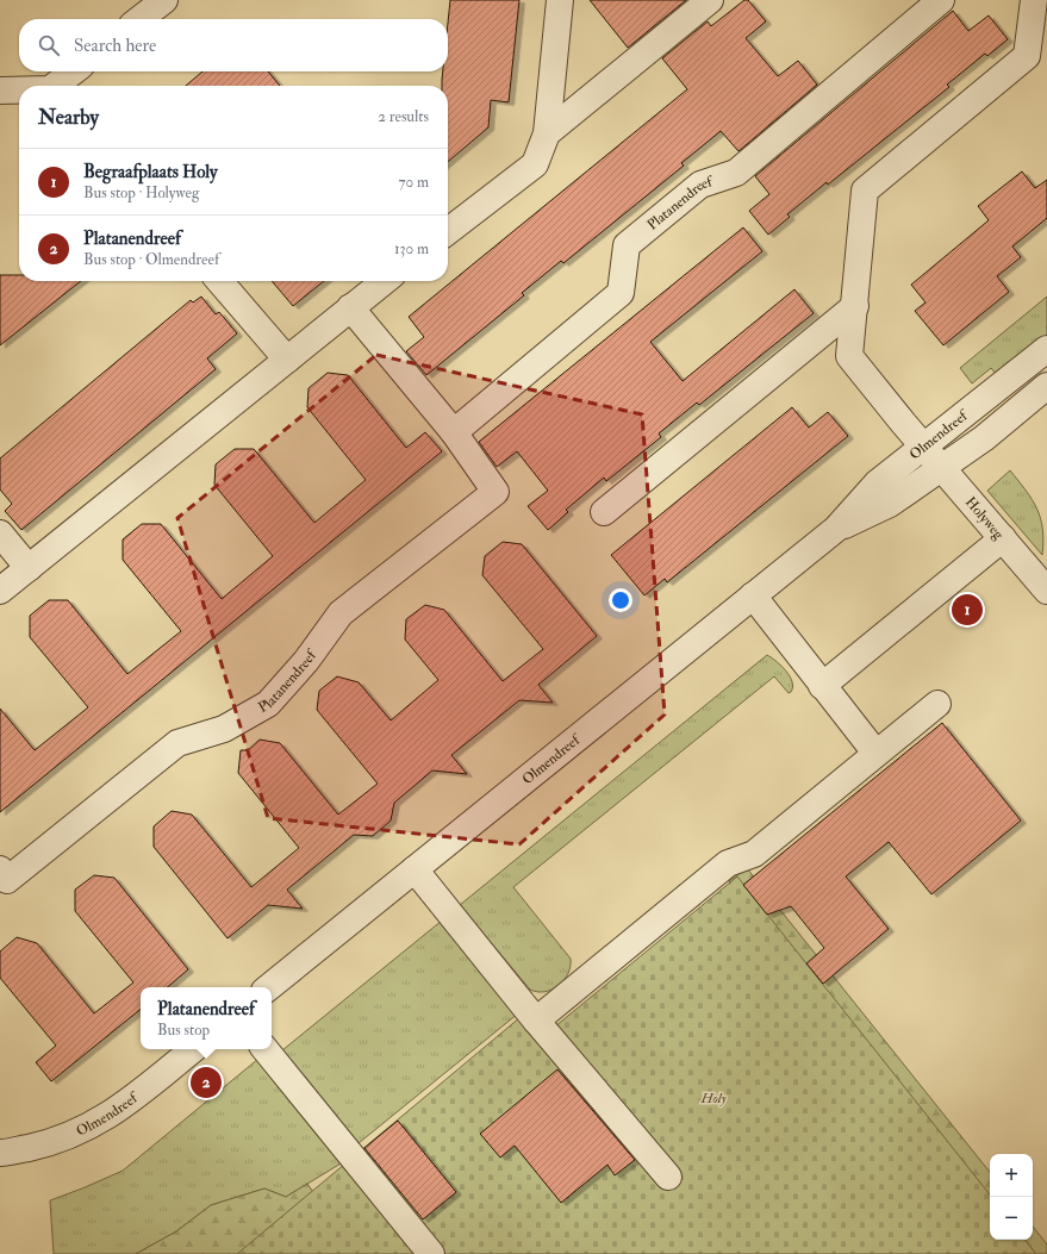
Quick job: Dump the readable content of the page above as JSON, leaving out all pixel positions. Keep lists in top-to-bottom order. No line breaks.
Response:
{"streets":{"street":["Platanendreef","Olmendreef","Holyweg"]},"crossings":[["Olmendreef","Holyweg"]],"parks":["Holy"],"page":{"search":"Search here","heading":["Nearby","2 results"],"list":[{"mark":"1","name":"Begraafplaats Holy","note":"Bus stop · Holyweg","value":"70 m"},{"mark":"2","name":"Platanendreef","note":"Bus stop · Olmendreef","value":"130 m"}],"pins":["1","2"],"popup":["Platanendreef","Bus stop"],"map_buttons":["+","−"]}}
